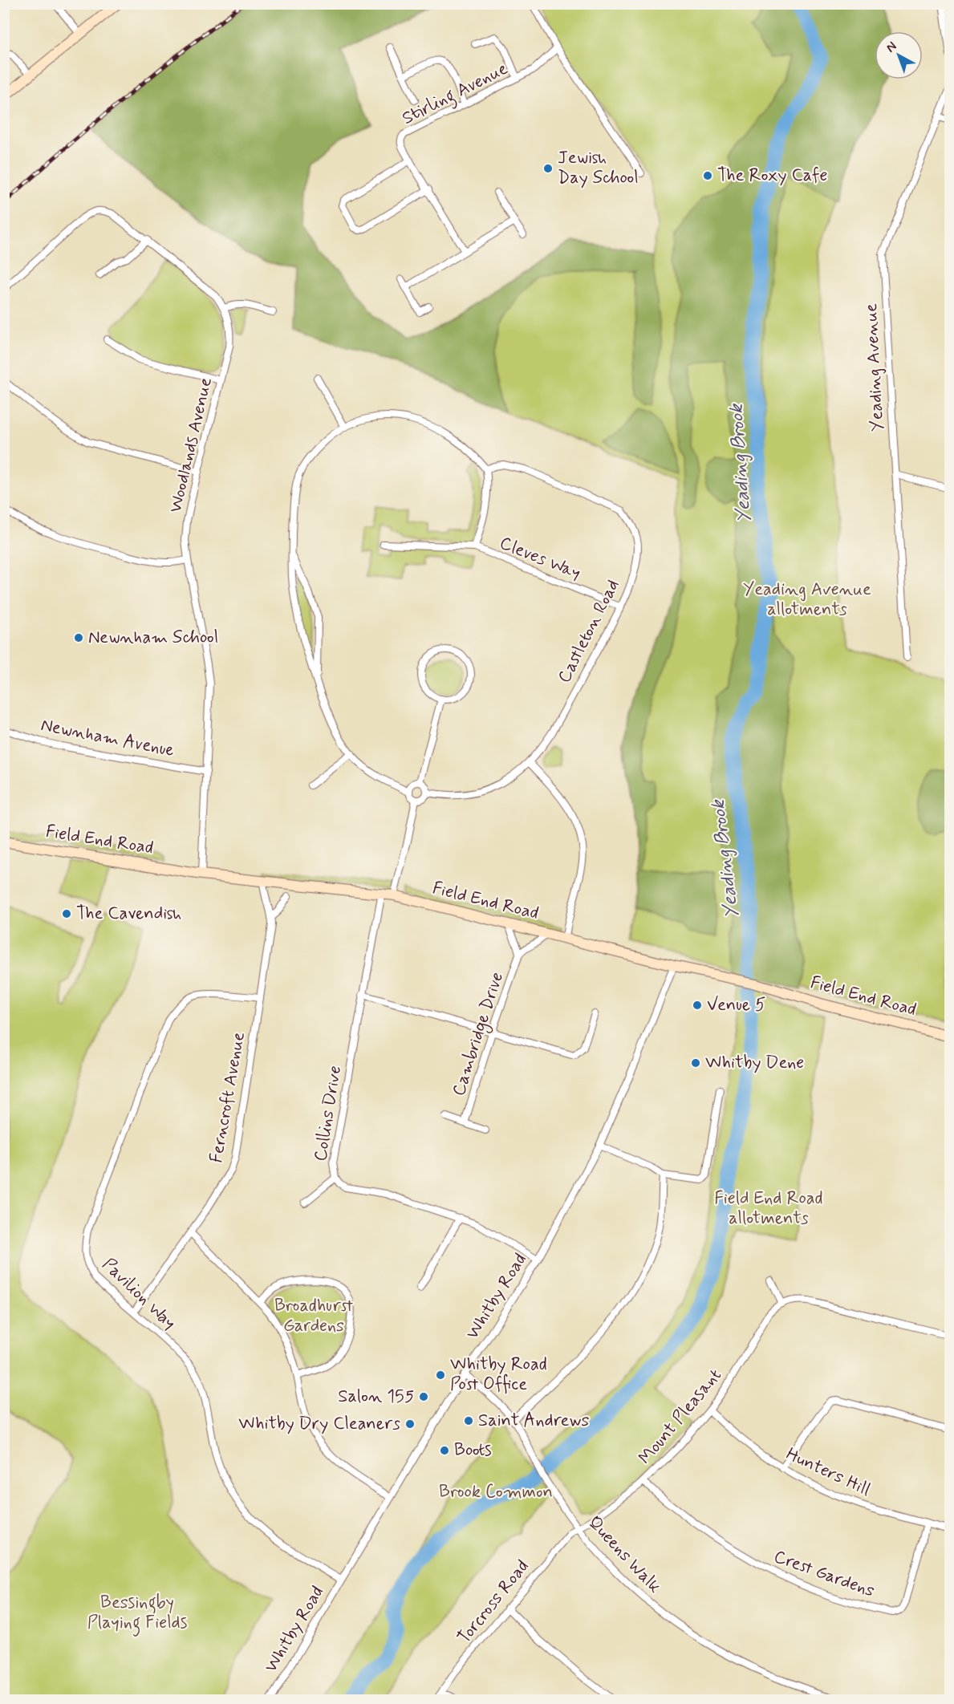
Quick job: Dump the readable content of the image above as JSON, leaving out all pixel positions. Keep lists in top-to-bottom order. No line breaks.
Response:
{"streets":{"street":["Stirling Avenue","Yeading Avenue","Woodlands Avenue","Cleves Way","Castleton Road","Newnham Avenue","Field End Road","Cambridge Drive","Ferncroft Avenue","Collins Drive","Pavilion Way","Whitby Road","Mount Pleasant","Hunters Hill","Queens Walk","Crest Gardens","Torcross Road"]},"crossings":[["Woodlands Avenue","Newnham Avenue"],["Woodlands Avenue","Field End Road"],["Cleves Way","Castleton Road"],["Field End Road","Cambridge Drive"],["Field End Road","Ferncroft Avenue"],["Field End Road","Collins Drive"],["Field End Road","Whitby Road"],["Ferncroft Avenue","Pavilion Way"],["Collins Drive","Whitby Road"],["Pavilion Way","Whitby Road"],["Whitby Road","Queens Walk"],["Mount Pleasant","Hunters Hill"],["Mount Pleasant","Queens Walk"],["Mount Pleasant","Crest Gardens"],["Mount Pleasant","Torcross Road"],["Hunters Hill","Crest Gardens"],["Queens Walk","Torcross Road"]],"water":["Yeading Brook"],"parks":["Yeading Avenue allotments","Field End Road allotments","Broadhurst Gardens","Brook Common","Bessingby Playing Fields"],"places":["Jewish Day School","The Roxy Cafe","Newnham School","The Cavendish","Venue 5","Whitby Dene","Whitby Road Post Office","Salon 155","Saint Andrews","Whitby Dry Cleaners","Boots"],"north":"top left"}
